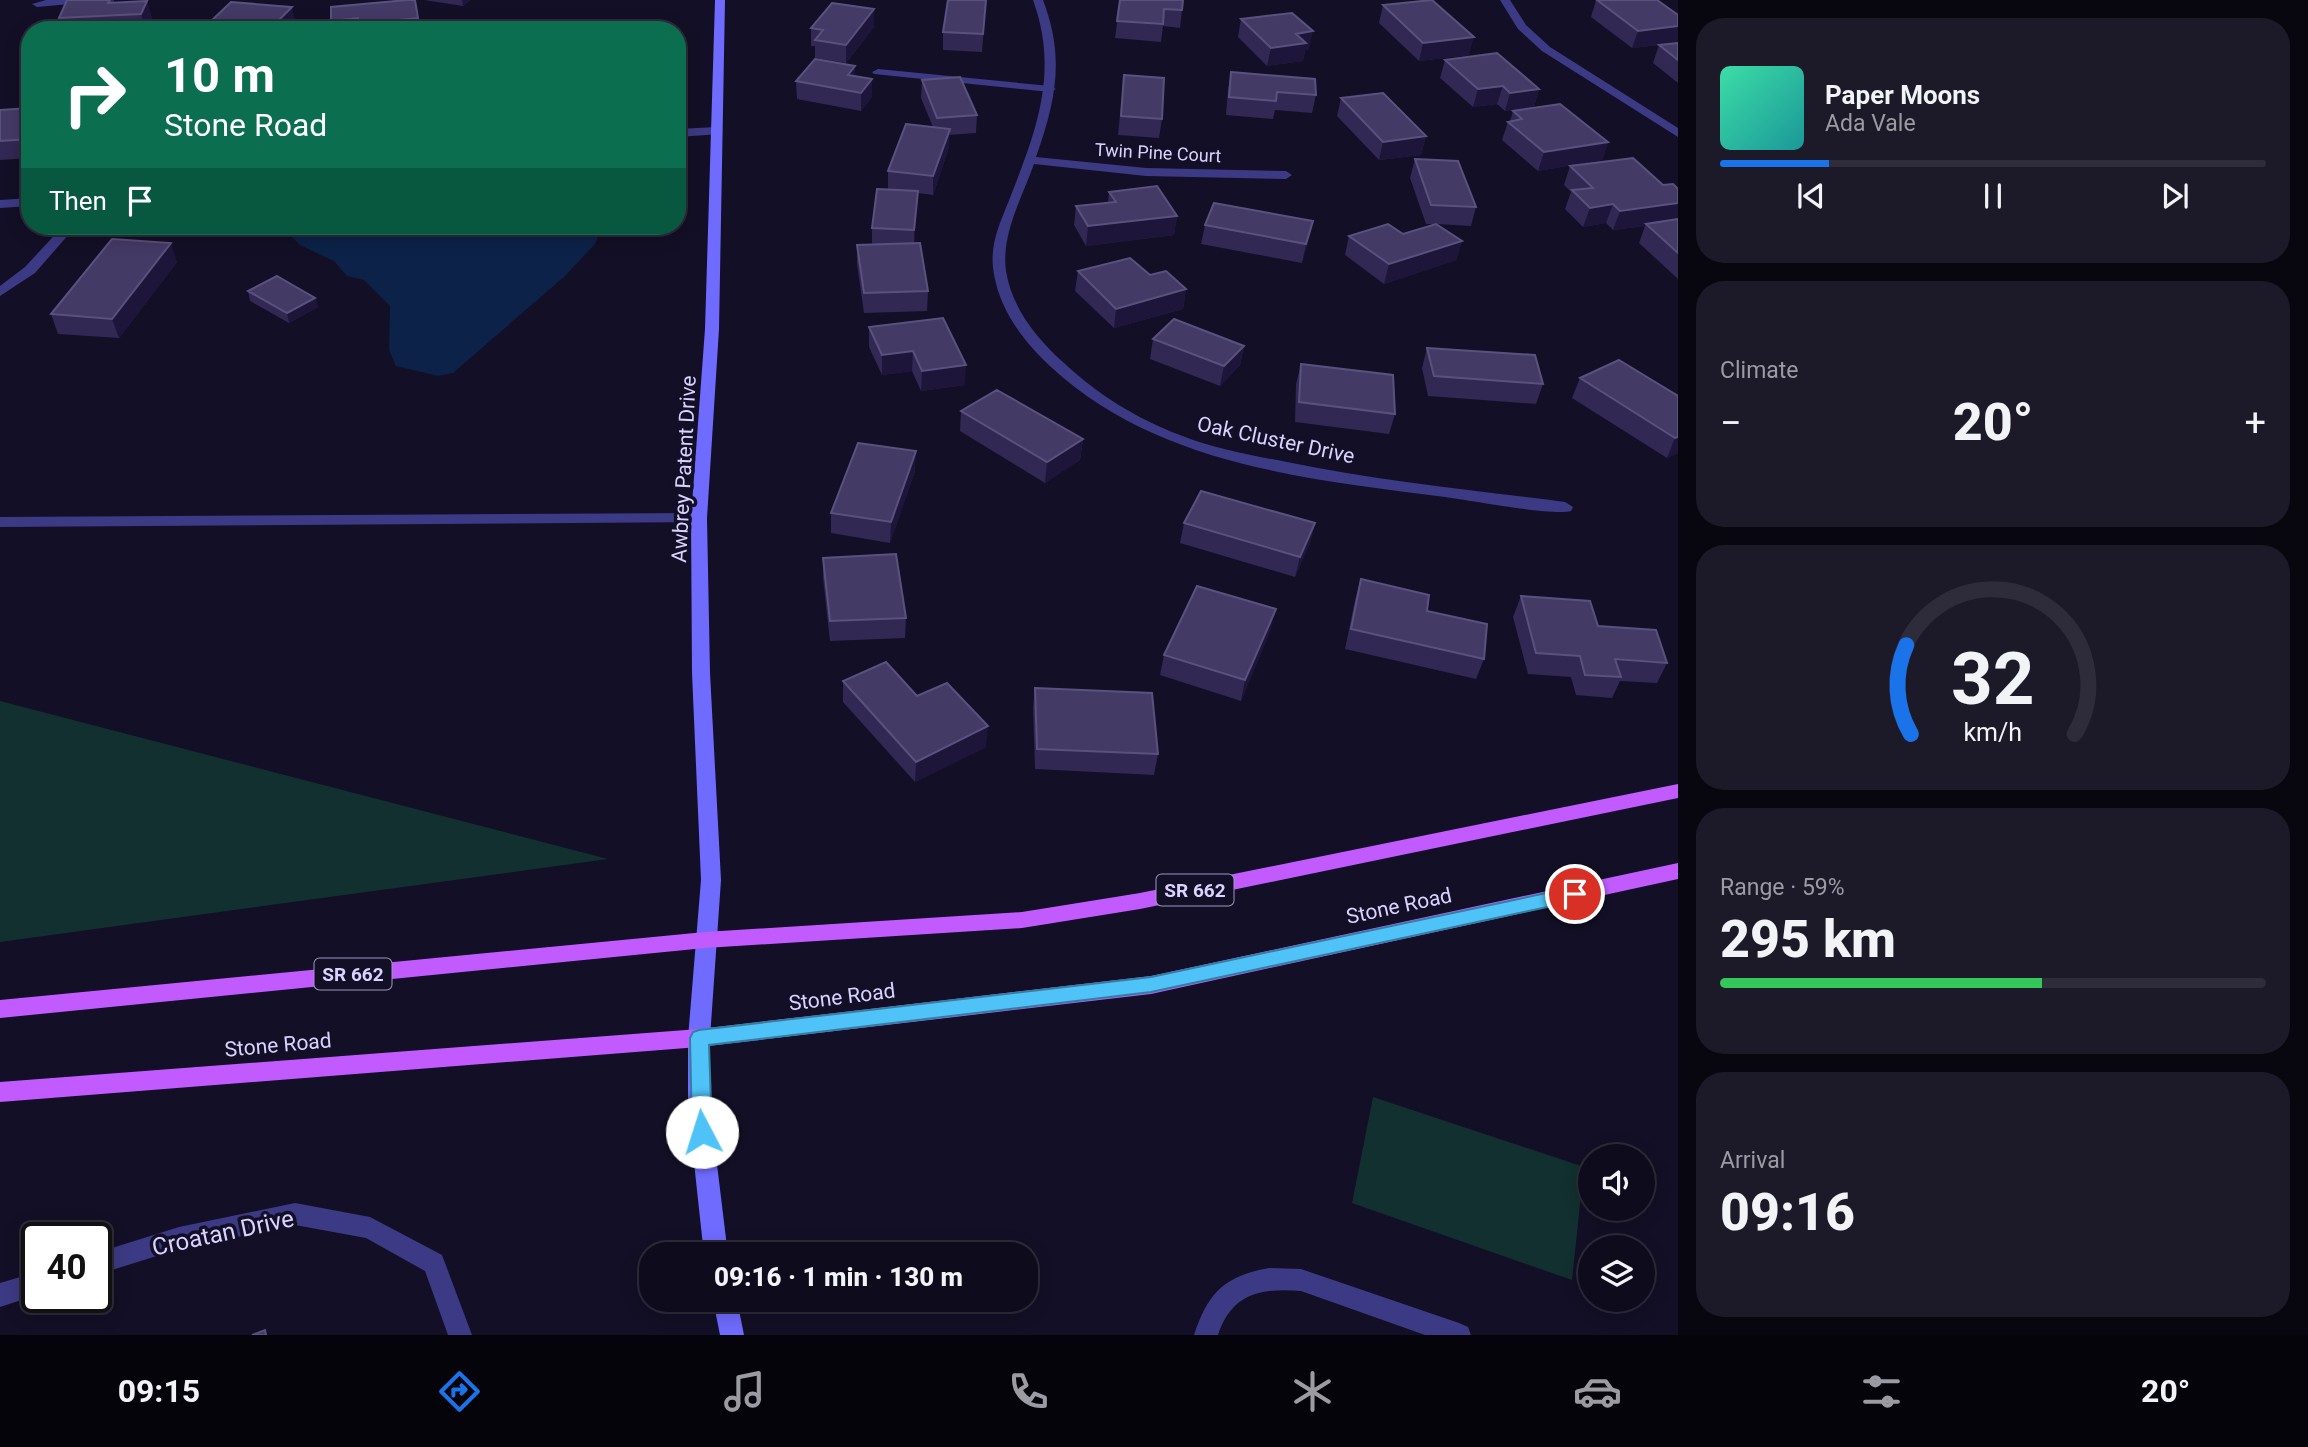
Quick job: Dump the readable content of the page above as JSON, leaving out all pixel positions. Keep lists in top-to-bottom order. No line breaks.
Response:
{"streets":{"main road":["SR 662","Stone Road"],"street":["Twin Pine Court","Oak Cluster Drive","Awbrey Patent Drive","Croatan Drive"]},"crossings":[["Twin Pine Court","Oak Cluster Drive"],["Awbrey Patent Drive","SR 662"],["Awbrey Patent Drive","Stone Road"]],"page":{"turn":["10 m","Stone Road"],"song":["Paper Moons","Ada Vale"],"then":"Then","tile":["Climate",["Range · 59%","295 km"],["Arrival","09:16"]],"heat":["−","20°","+"],"limit":"40","trip":"09:16 · 1 min · 130 m","tabs":["09:15","20°"],"gauge":["32","km/h"]}}
